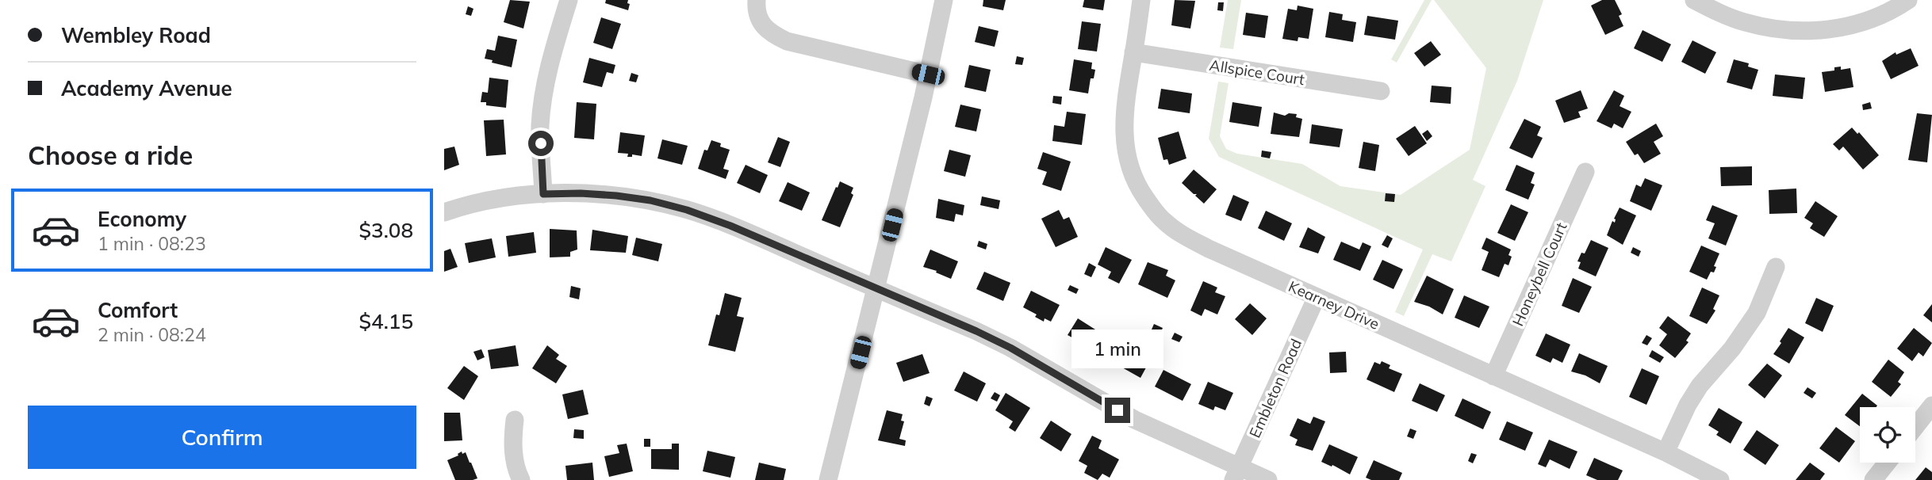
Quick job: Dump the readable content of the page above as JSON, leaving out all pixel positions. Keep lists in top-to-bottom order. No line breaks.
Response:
{"streets":{"street":["Allspice Court","Honeybell Court","Kearney Drive","Embleton Road"]},"crossings":[["Allspice Court","Kearney Drive"],["Honeybell Court","Kearney Drive"],["Kearney Drive","Embleton Road"]],"page":{"banner":["Wembley Road","Academy Avenue"],"heading":"Choose a ride","list":[{"name":"Economy","note":"1 min · 08:23","value":"$3.08"},{"name":"Comfort","note":"2 min · 08:24","value":"$4.15"}],"bubble":"1 min","buttons":"Confirm"}}
